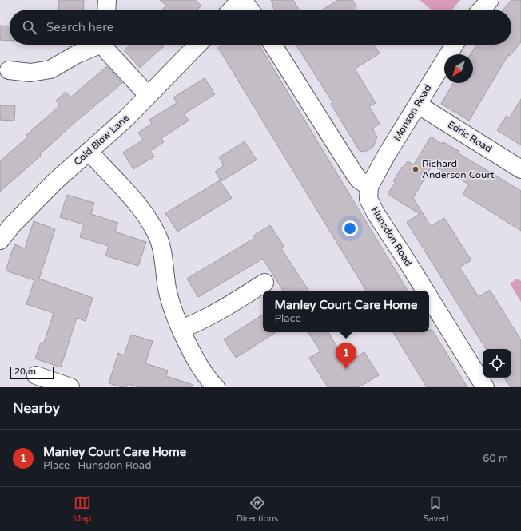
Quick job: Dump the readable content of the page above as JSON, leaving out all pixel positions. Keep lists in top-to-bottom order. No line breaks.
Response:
{"streets":{"street":["Monson Road","Edric Road","Cold Blow Lane","Hunsdon Road"]},"crossings":[["Monson Road","Edric Road"],["Monson Road","Hunsdon Road"]],"places":["Richard Anderson Court"],"scale_bar":"20 m","north":"bottom left","page":{"search":"Search here","popup":["Manley Court Care Home","Place"],"pins":"1","scale":"20 m","heading":"Nearby","list":[{"mark":"1","name":"Manley Court Care Home","note":"Place · Hunsdon Road","value":"60 m"}],"nav":["Map","Directions","Saved"]}}
